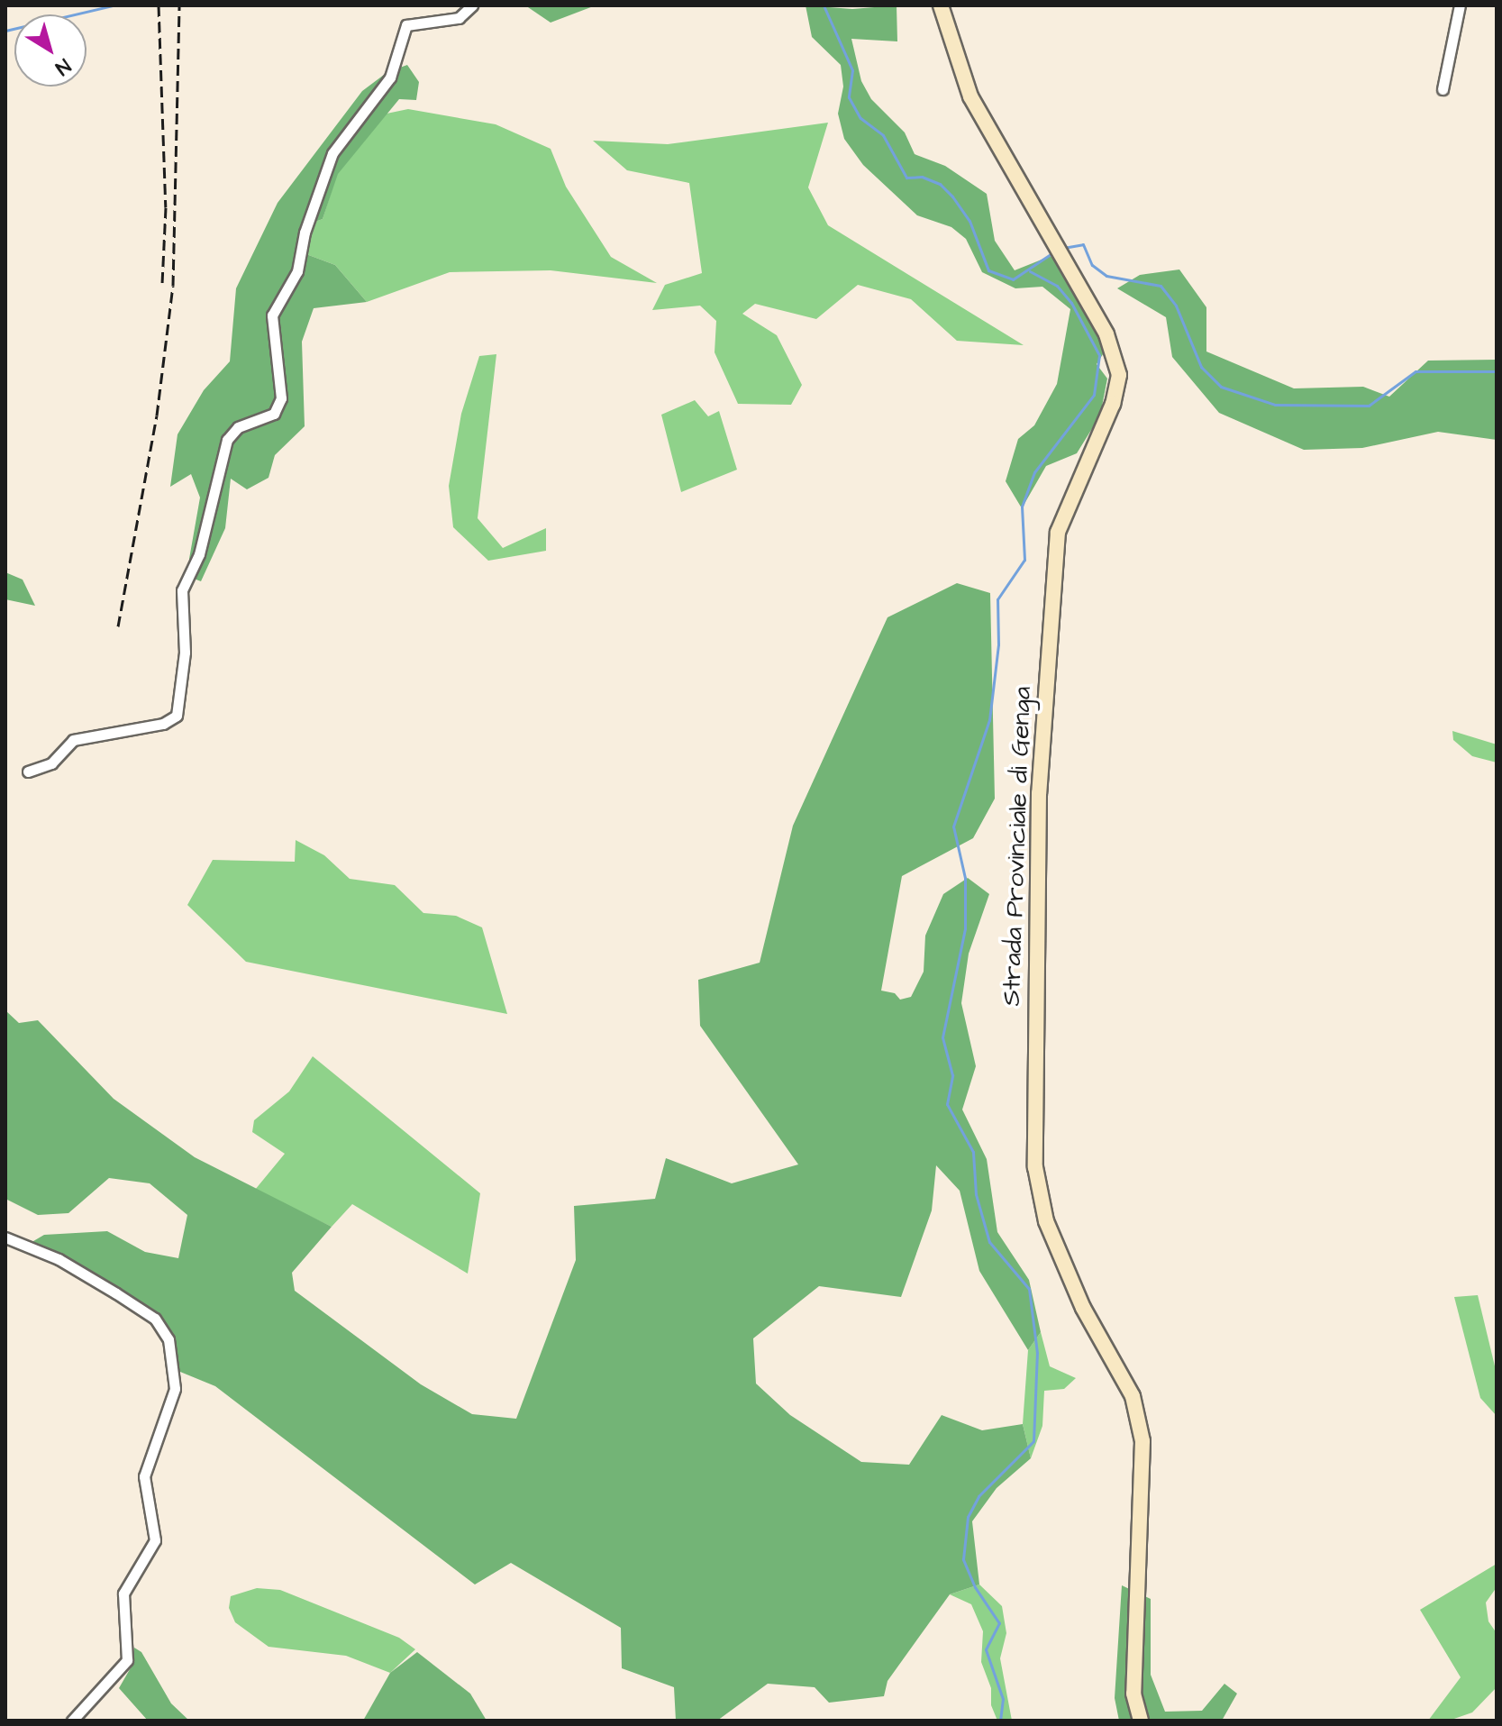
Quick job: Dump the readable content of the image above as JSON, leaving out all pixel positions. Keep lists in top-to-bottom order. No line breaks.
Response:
{"streets":{"main road":["Strada Provinciale di Genga"]},"north":"bottom right"}
